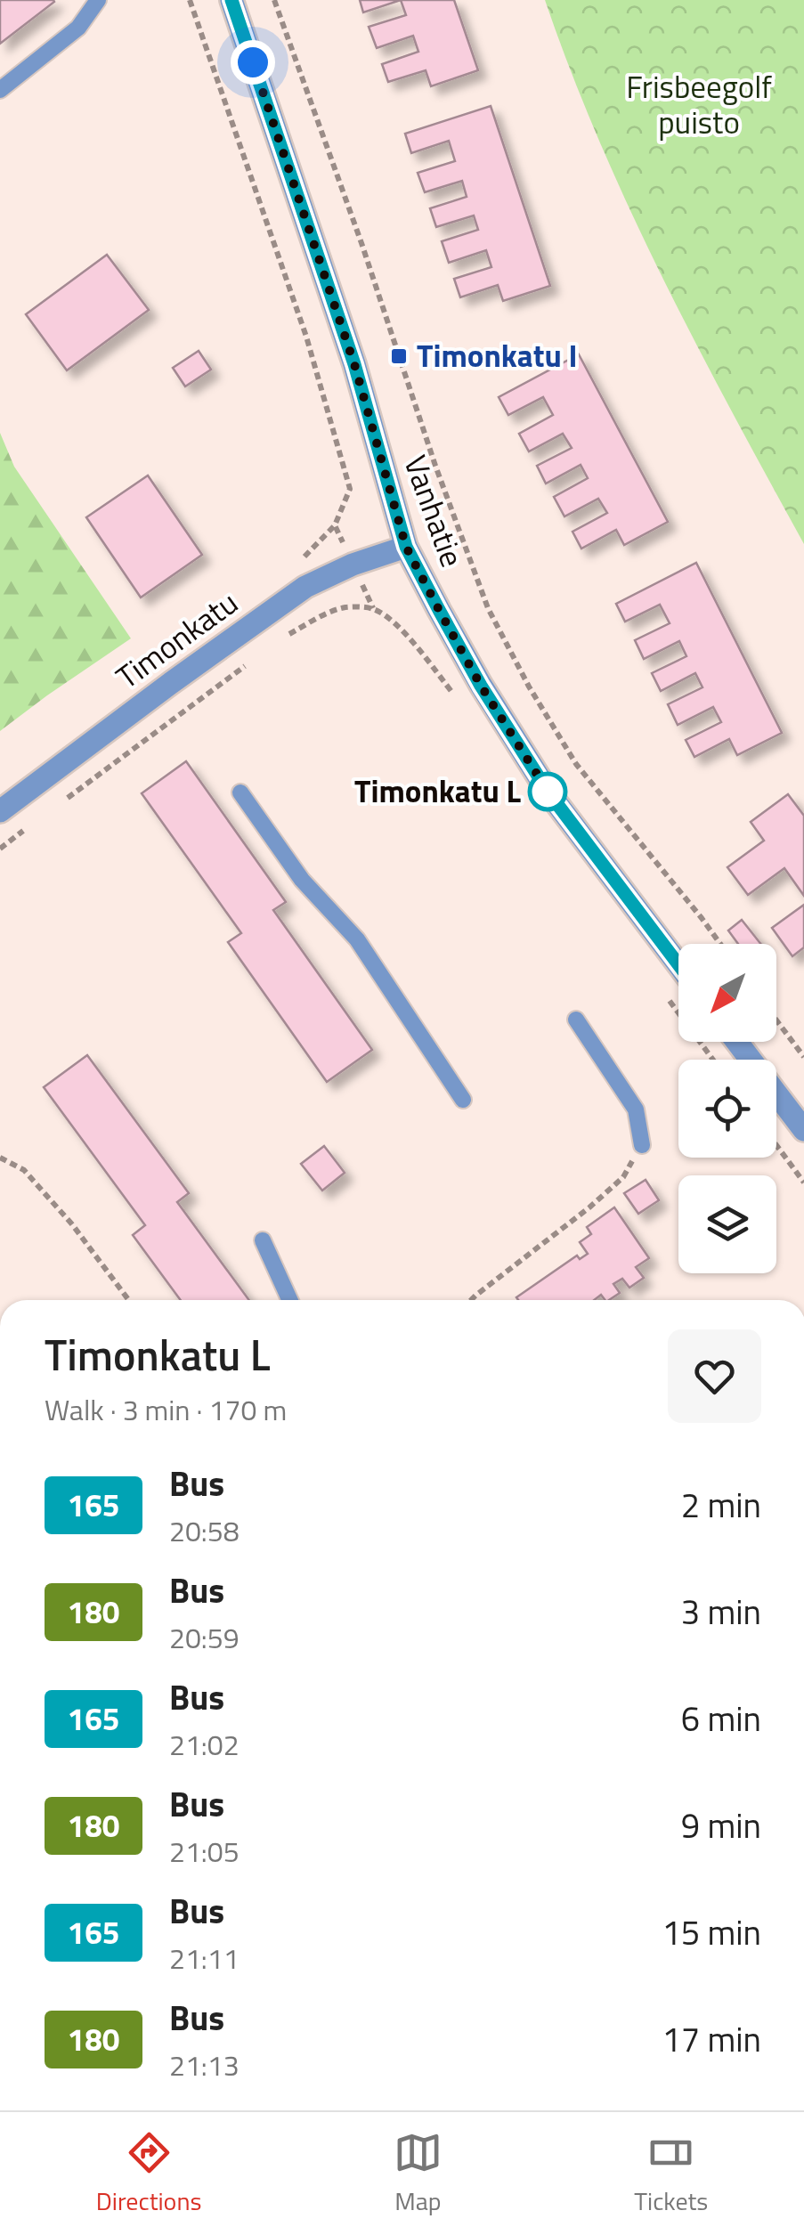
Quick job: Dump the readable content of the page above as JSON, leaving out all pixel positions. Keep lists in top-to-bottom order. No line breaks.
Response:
{"streets":{"street":["Vanhatie","Timonkatu"]},"crossings":[["Vanhatie","Timonkatu"]],"parks":["Frisbeegolf puisto"],"places":{"transit":["Timonkatu I"],"other":["Timonkatu L"]},"lines":["bus line 165"],"north":"bottom left","page":{"heading":["Timonkatu L","Walk · 3 min · 170 m"],"list":[{"mark":"165","name":"Bus","note":"20:58","value":"2 min"},{"mark":"180","name":"Bus","note":"20:59","value":"3 min"},{"mark":"165","name":"Bus","note":"21:02","value":"6 min"},{"mark":"180","name":"Bus","note":"21:05","value":"9 min"},{"mark":"165","name":"Bus","note":"21:11","value":"15 min"},{"mark":"180","name":"Bus","note":"21:13","value":"17 min"}],"tabs":["Directions","Map","Tickets"]}}
